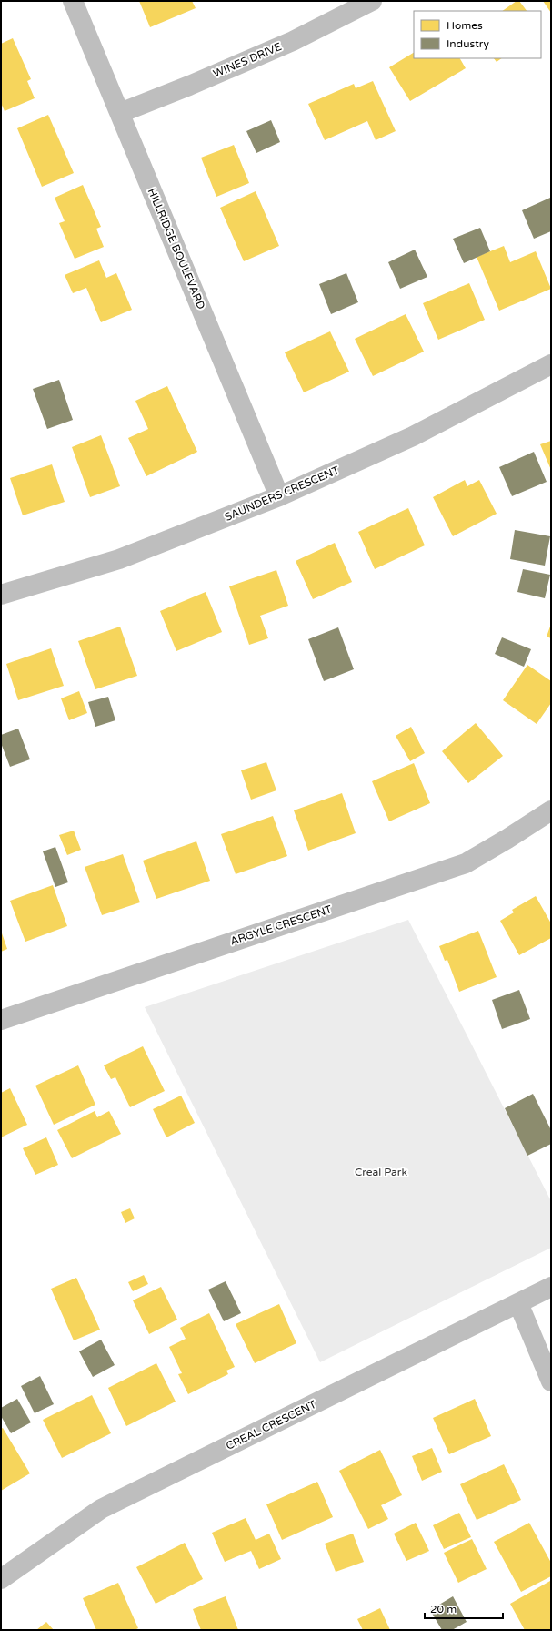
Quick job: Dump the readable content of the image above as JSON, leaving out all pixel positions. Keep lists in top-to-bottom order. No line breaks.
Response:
{"streets":{"street":["WINES DRIVE","HILLRIDGE BOULEVARD","SAUNDERS CRESCENT","ARGYLE CRESCENT","CREAL CRESCENT"]},"crossings":[["WINES DRIVE","HILLRIDGE BOULEVARD"],["HILLRIDGE BOULEVARD","SAUNDERS CRESCENT"]],"parks":["Creal Park"],"legend":["Homes","Industry"],"scale_bar":"20 m"}
